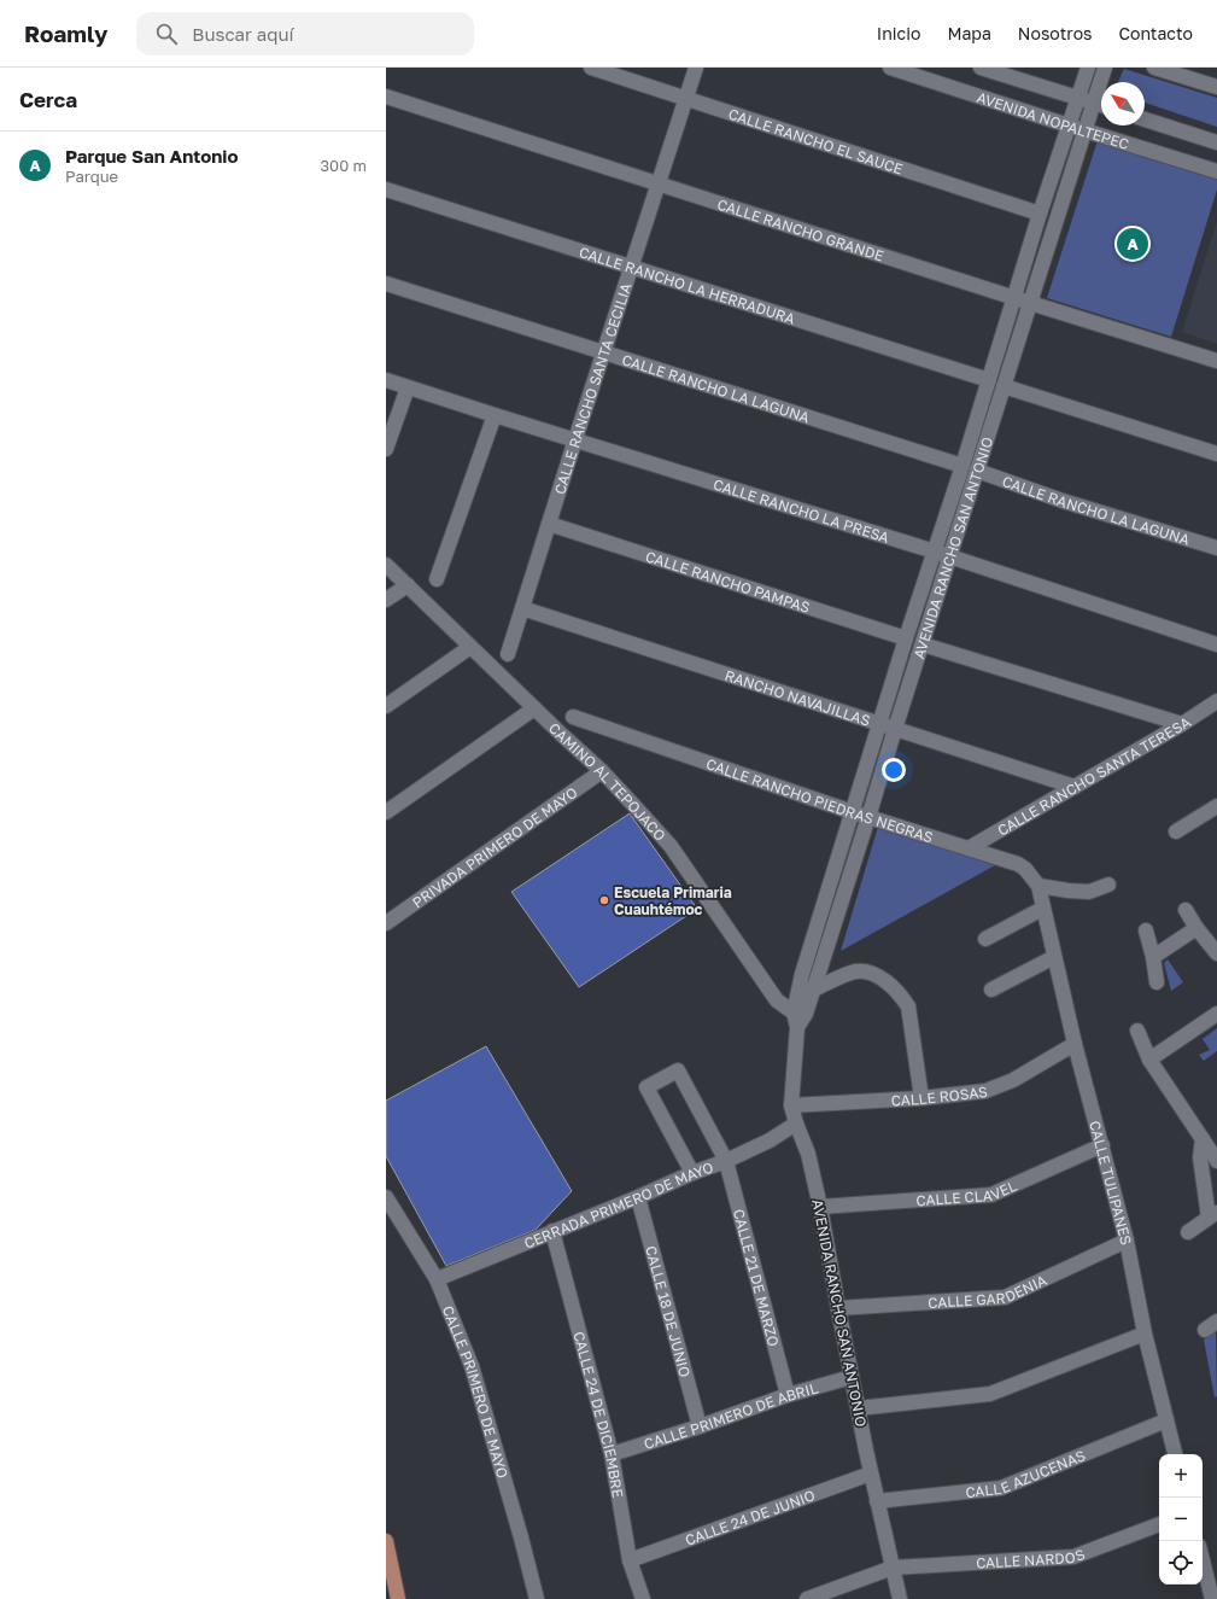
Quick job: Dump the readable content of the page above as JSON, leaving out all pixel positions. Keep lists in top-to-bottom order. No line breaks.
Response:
{"streets":{"street":["AVENIDA NOPALTEPEC","CALLE RANCHO EL SAUCE","CALLE RANCHO GRANDE","CALLE RANCHO LA HERRADURA","CALLE RANCHO LA LAGUNA","CALLE RANCHO SANTA CECILIA","CALLE RANCHO LA PRESA","AVENIDA RANCHO SAN ANTONIO","CALLE RANCHO PAMPAS","RANCHO NAVAJILLAS","CALLE RANCHO SANTA TERESA","CAMINO AL TEPOJACO","CALLE RANCHO PIEDRAS NEGRAS","PRIVADA PRIMERO DE MAYO","CALLE ROSAS","CALLE TULIPANES","CALLE CLAVEL","CERRADA PRIMERO DE MAYO","CALLE 21 DE MARZO","CALLE GARDENIA","CALLE 18 DE JUNIO","CALLE PRIMERO DE MAYO","CALLE 24 DE DICIEMBRE","CALLE PRIMERO DE ABRIL","CALLE AZUCENAS","CALLE 24 DE JUNIO","CALLE NARDOS"]},"crossings":[["AVENIDA NOPALTEPEC","AVENIDA RANCHO SAN ANTONIO"],["CALLE RANCHO EL SAUCE","CALLE RANCHO SANTA CECILIA"],["CALLE RANCHO EL SAUCE","AVENIDA RANCHO SAN ANTONIO"],["CALLE RANCHO GRANDE","CALLE RANCHO SANTA CECILIA"],["CALLE RANCHO GRANDE","AVENIDA RANCHO SAN ANTONIO"],["CALLE RANCHO LA HERRADURA","CALLE RANCHO SANTA CECILIA"],["CALLE RANCHO LA HERRADURA","AVENIDA RANCHO SAN ANTONIO"],["CALLE RANCHO LA LAGUNA","CALLE RANCHO SANTA CECILIA"],["CALLE RANCHO LA LAGUNA","AVENIDA RANCHO SAN ANTONIO"],["CALLE RANCHO SANTA CECILIA","CALLE RANCHO LA PRESA"],["CALLE RANCHO SANTA CECILIA","CALLE RANCHO PAMPAS"],["CALLE RANCHO SANTA CECILIA","RANCHO NAVAJILLAS"],["CALLE RANCHO LA PRESA","AVENIDA RANCHO SAN ANTONIO"],["AVENIDA RANCHO SAN ANTONIO","CALLE RANCHO PAMPAS"],["AVENIDA RANCHO SAN ANTONIO","RANCHO NAVAJILLAS"],["AVENIDA RANCHO SAN ANTONIO","CAMINO AL TEPOJACO"],["AVENIDA RANCHO SAN ANTONIO","CALLE RANCHO PIEDRAS NEGRAS"],["AVENIDA RANCHO SAN ANTONIO","CALLE ROSAS"],["AVENIDA RANCHO SAN ANTONIO","CALLE CLAVEL"],["AVENIDA RANCHO SAN ANTONIO","CERRADA PRIMERO DE MAYO"],["AVENIDA RANCHO SAN ANTONIO","CALLE GARDENIA"],["AVENIDA RANCHO SAN ANTONIO","CALLE PRIMERO DE ABRIL"],["AVENIDA RANCHO SAN ANTONIO","CALLE AZUCENAS"],["AVENIDA RANCHO SAN ANTONIO","CALLE 24 DE JUNIO"],["AVENIDA RANCHO SAN ANTONIO","CALLE NARDOS"],["RANCHO NAVAJILLAS","CALLE RANCHO SANTA TERESA"],["CALLE RANCHO SANTA TERESA","CALLE RANCHO PIEDRAS NEGRAS"],["CAMINO AL TEPOJACO","PRIVADA PRIMERO DE MAYO"],["CALLE ROSAS","CALLE TULIPANES"],["CALLE TULIPANES","CALLE CLAVEL"],["CALLE TULIPANES","CALLE GARDENIA"],["CALLE TULIPANES","CALLE AZUCENAS"],["CERRADA PRIMERO DE MAYO","CALLE 21 DE MARZO"],["CERRADA PRIMERO DE MAYO","CALLE 18 DE JUNIO"],["CERRADA PRIMERO DE MAYO","CALLE PRIMERO DE MAYO"],["CERRADA PRIMERO DE MAYO","CALLE 24 DE DICIEMBRE"],["CALLE 21 DE MARZO","CALLE PRIMERO DE ABRIL"],["CALLE 18 DE JUNIO","CALLE PRIMERO DE ABRIL"],["CALLE 24 DE DICIEMBRE","CALLE PRIMERO DE ABRIL"],["CALLE 24 DE DICIEMBRE","CALLE 24 DE JUNIO"]],"places":["Escuela Primaria Cuauhtémoc"],"north":"top left","page":{"header":"Roamly","search":"Buscar aquí","nav":["Inicio","Mapa","Nosotros","Contacto"],"heading":"Cerca","list":[{"mark":"A","name":"Parque San Antonio","note":"Parque","value":"300 m"}],"pins":"A","map_buttons":["+","−"]}}
